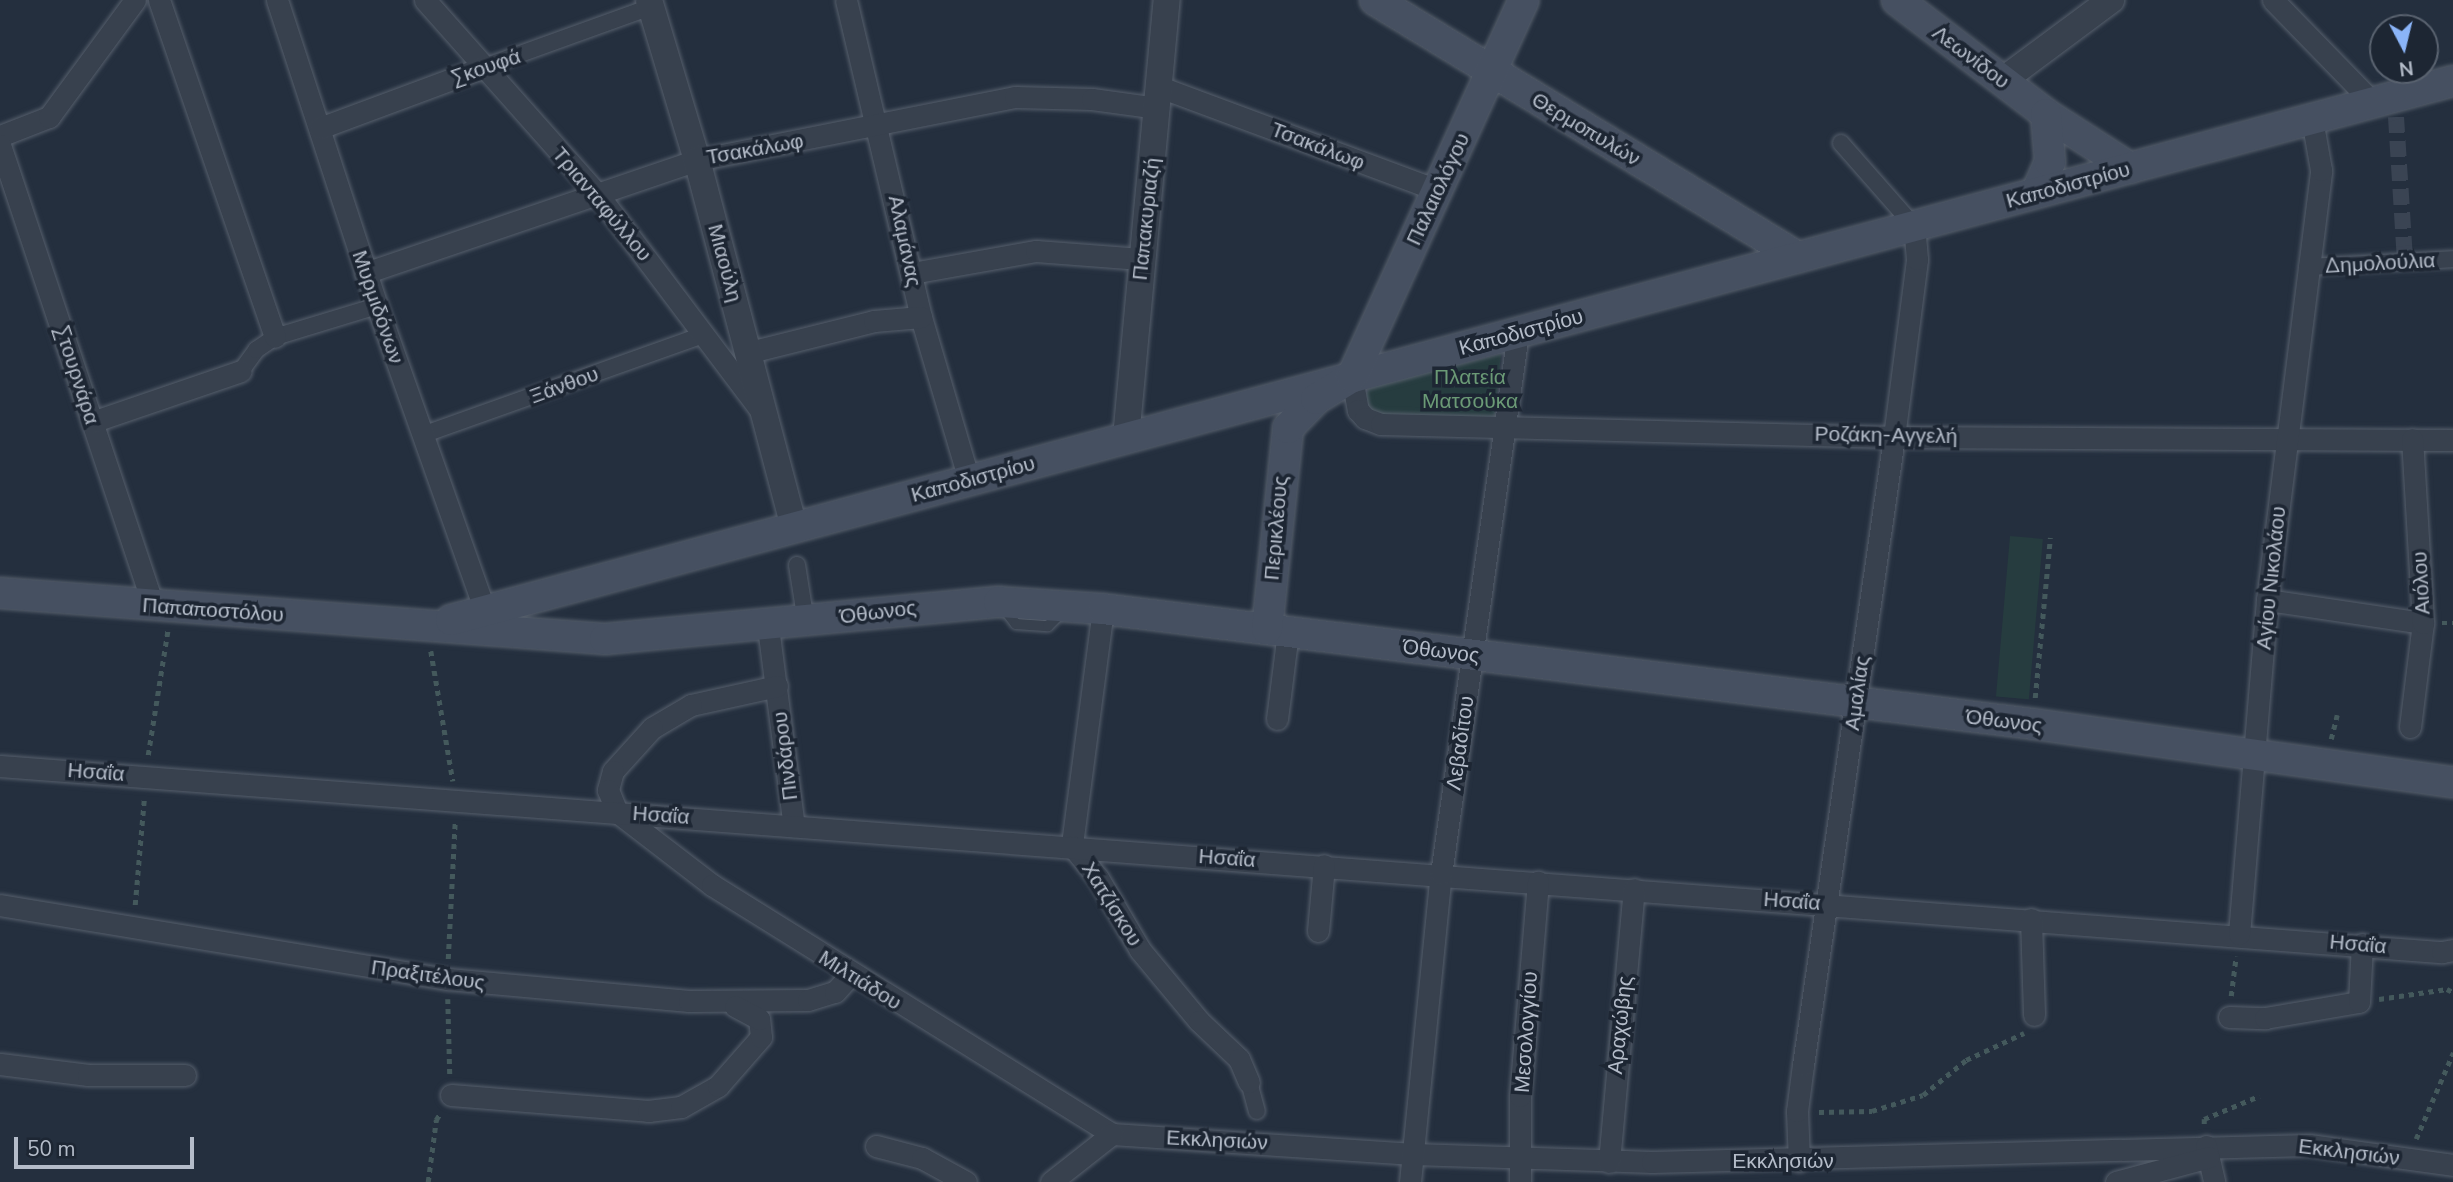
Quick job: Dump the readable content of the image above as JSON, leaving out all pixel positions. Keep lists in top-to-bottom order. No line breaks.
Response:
{"streets":{"main road":["Λεωνίδου","Θερμοπυλών","Καποδιστρίου","Παλαιολόγου","Περικλέους","Παπαποστόλου","Όθωνος"],"street":["Σκουφά","Τσακάλωφ","Τριανταφύλλου","Παπακυριαζή","Αλαμάνας","Μιαούλη","Δημολούλια","Μυρμιδόνων","Στουρνάρα","Ξάνθου","Ροζάκη-Αγγελή","Αγίου Νικολάου","Αιόλου","Αμαλίας","Λεβαδίτου","Πινδάρου","Ησαΐα","Χατζίσκου","Πραξιτέλους","Μιλτιάδου","Αραχώβης","Μεσολογγίου","Εκκλησιών"]},"crossings":[["Λεωνίδου","Καποδιστρίου"],["Σκουφά","Τριανταφύλλου"],["Σκουφά","Μιαούλη"],["Σκουφά","Μυρμιδόνων"],["Θερμοπυλών","Καποδιστρίου"],["Θερμοπυλών","Παλαιολόγου"],["Τσακάλωφ","Παλαιολόγου"],["Τσακάλωφ","Τριανταφύλλου"],["Τσακάλωφ","Παπακυριαζή"],["Τσακάλωφ","Αλαμάνας"],["Τσακάλωφ","Μιαούλη"],["Τσακάλωφ","Μυρμιδόνων"],["Καποδιστρίου","Παλαιολόγου"],["Καποδιστρίου","Παπακυριαζή"],["Καποδιστρίου","Αλαμάνας"],["Καποδιστρίου","Μιαούλη"],["Καποδιστρίου","Μυρμιδόνων"],["Καποδιστρίου","Ροζάκη-Αγγελή"],["Καποδιστρίου","Αγίου Νικολάου"],["Καποδιστρίου","Παπαποστόλου"],["Καποδιστρίου","Όθωνος"],["Καποδιστρίου","Αμαλίας"],["Καποδιστρίου","Λεβαδίτου"],["Παλαιολόγου","Ροζάκη-Αγγελή"],["Τριανταφύλλου","Μιαούλη"],["Τριανταφύλλου","Ξάνθου"],["Δημολούλια","Αγίου Νικολάου"],["Μυρμιδόνων","Ξάνθου"],["Στουρνάρα","Παπαποστόλου"],["Ροζάκη-Αγγελή","Αγίου Νικολάου"],["Ροζάκη-Αγγελή","Αιόλου"],["Ροζάκη-Αγγελή","Αμαλίας"],["Ροζάκη-Αγγελή","Λεβαδίτου"],["Περικλέους","Όθωνος"],["Αγίου Νικολάου","Όθωνος"],["Αγίου Νικολάου","Ησαΐα"],["Παπαποστόλου","Όθωνος"],["Όθωνος","Αμαλίας"],["Όθωνος","Λεβαδίτου"],["Όθωνος","Πινδάρου"],["Όθωνος","Χατζίσκου"],["Αμαλίας","Ησαΐα"],["Αμαλίας","Εκκλησιών"],["Λεβαδίτου","Ησαΐα"],["Λεβαδίτου","Εκκλησιών"],["Πινδάρου","Ησαΐα"],["Ησαΐα","Χατζίσκου"],["Ησαΐα","Μιλτιάδου"],["Ησαΐα","Αραχώβης"],["Ησαΐα","Μεσολογγίου"],["Πραξιτέλους","Μιλτιάδου"],["Μιλτιάδου","Εκκλησιών"],["Αραχώβης","Εκκλησιών"],["Μεσολογγίου","Εκκλησιών"]],"parks":["Πλατεία Ματσούκα"],"scale_bar":"50 m","north":"bottom"}
